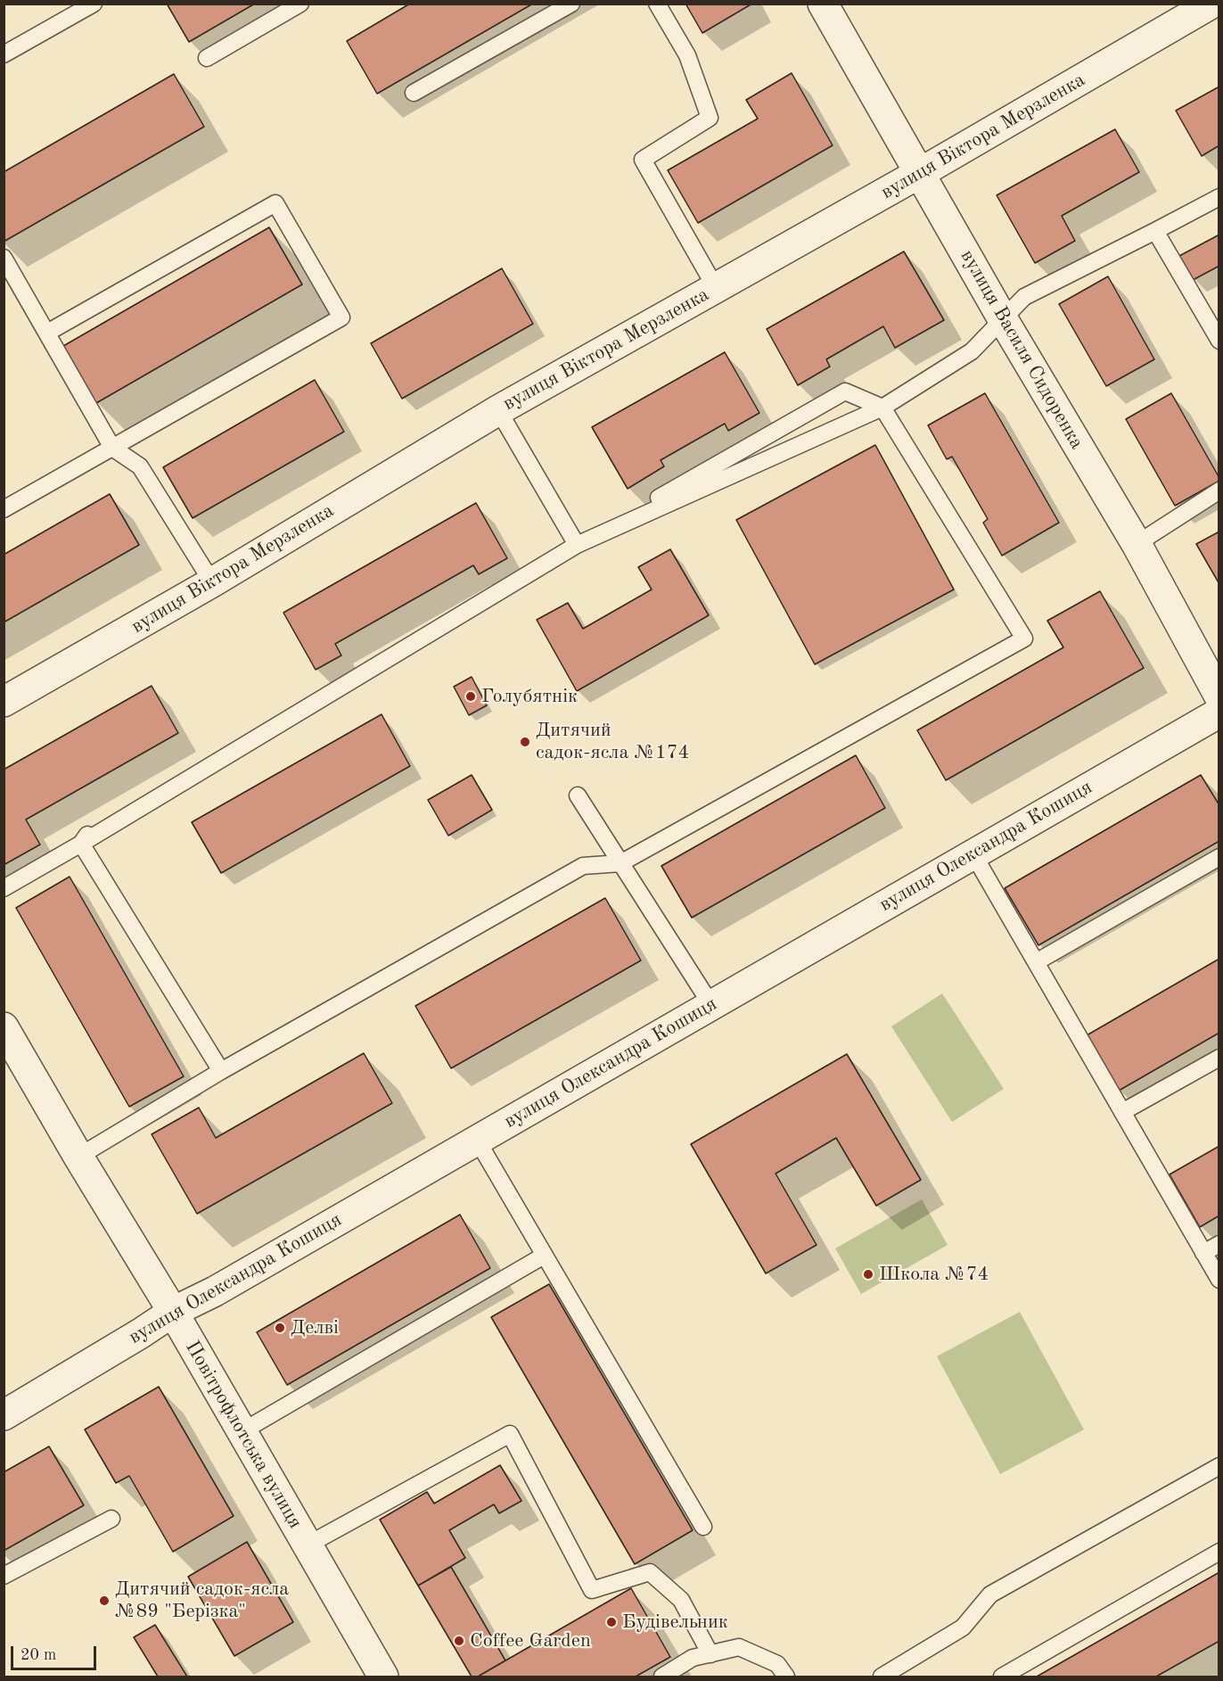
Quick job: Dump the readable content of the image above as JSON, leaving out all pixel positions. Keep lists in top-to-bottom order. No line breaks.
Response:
{"streets":{"street":["вулиця Віктора Мерзленка","вулиця Василя Сидоренка","вулиця Олександра Кошиця","Повітрофлотська вулиця"]},"crossings":[["вулиця Віктора Мерзленка","вулиця Василя Сидоренка"],["вулиця Олександра Кошиця","Повітрофлотська вулиця"]],"places":["Голубятнік","Дитячий садок-ясла №174","Школа №74","Делві","Дитячий садок-ясла №89 \"Берізка\"","Будівельник","Coffee Garden"],"scale_bar":"20 m"}
